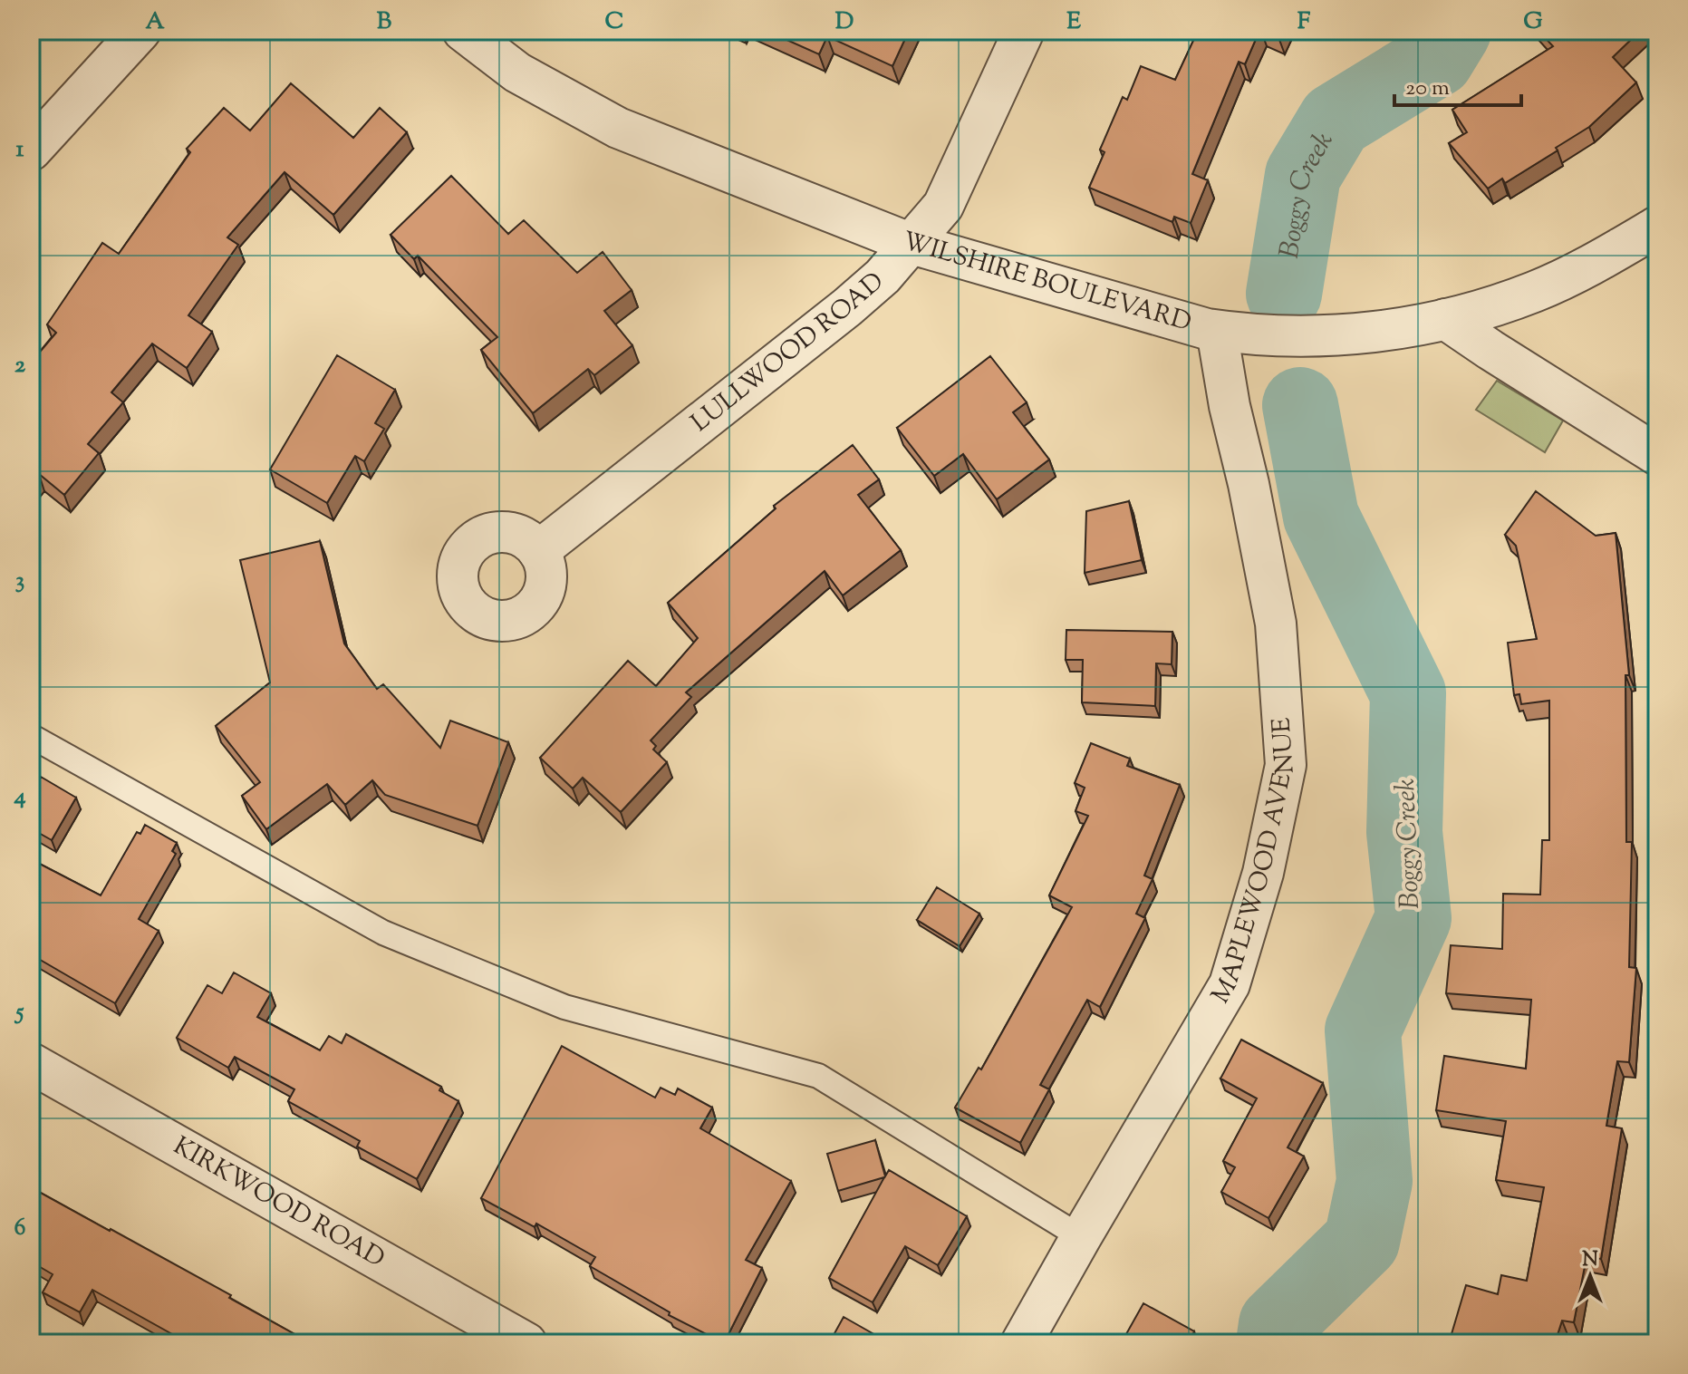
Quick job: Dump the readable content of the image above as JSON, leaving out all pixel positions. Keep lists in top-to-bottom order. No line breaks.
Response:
{"streets":{"street":["WILSHIRE BOULEVARD","LULLWOOD ROAD","MAPLEWOOD AVENUE","KIRKWOOD ROAD"]},"crossings":[["WILSHIRE BOULEVARD","LULLWOOD ROAD"],["WILSHIRE BOULEVARD","MAPLEWOOD AVENUE"]],"water":["Boggy Creek"],"scale_bar":"20 m","north":"top","grid":{"columns":["A","B","C","D","E","F","G"],"rows":["1","2","3","4","5","6"]}}
